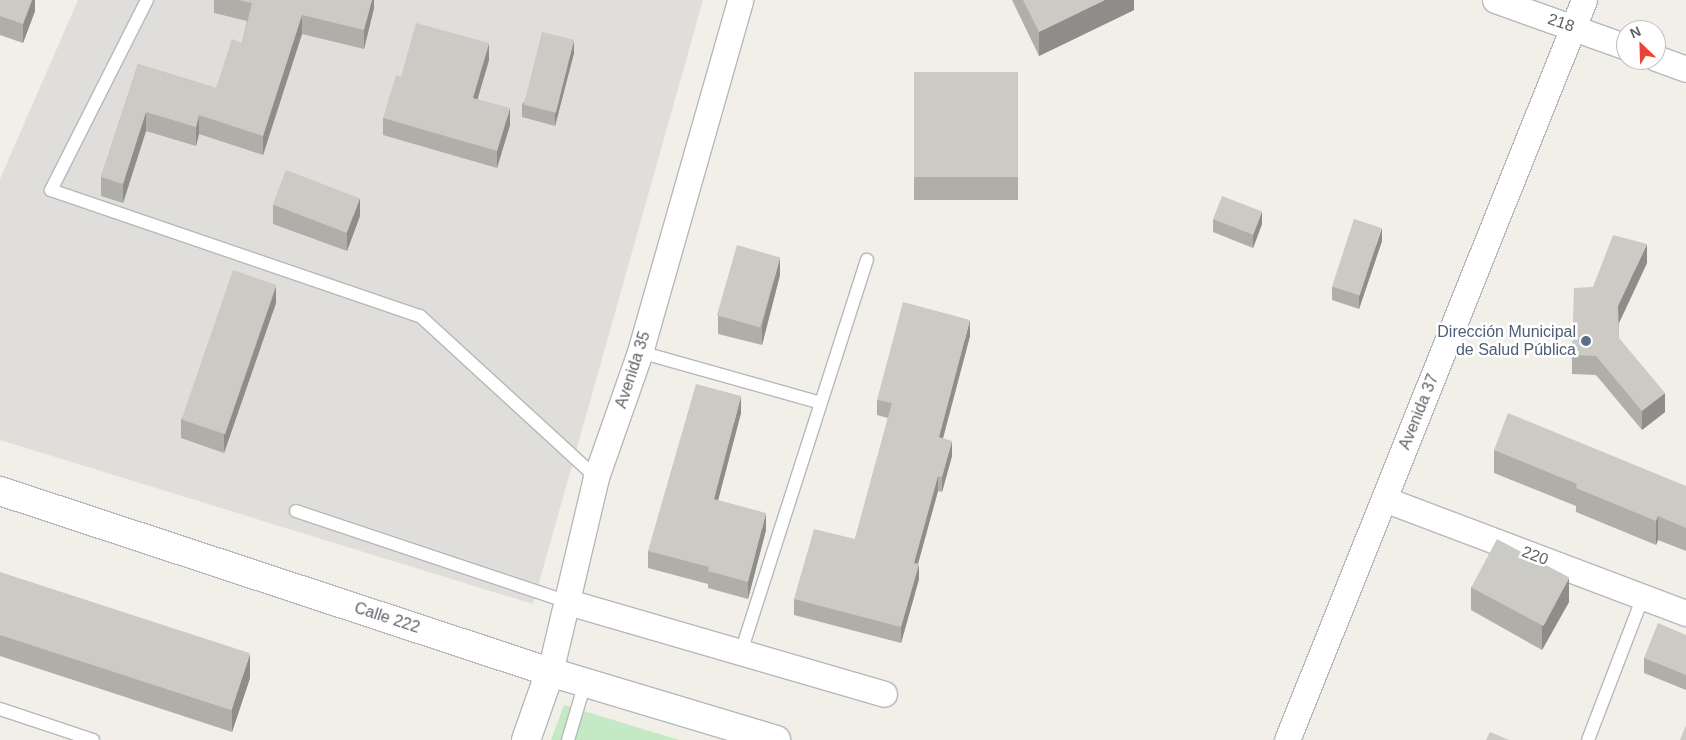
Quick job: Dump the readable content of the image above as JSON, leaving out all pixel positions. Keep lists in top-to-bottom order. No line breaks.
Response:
{"streets":{"main road":["Avenida 35","Calle 222"],"street":["218","Avenida 37","220"]},"crossings":[["218","Avenida 37"],["Avenida 35","Calle 222"],["Avenida 37","220"]],"places":["Dirección Municipal de Salud Pública"],"north":"top left"}
